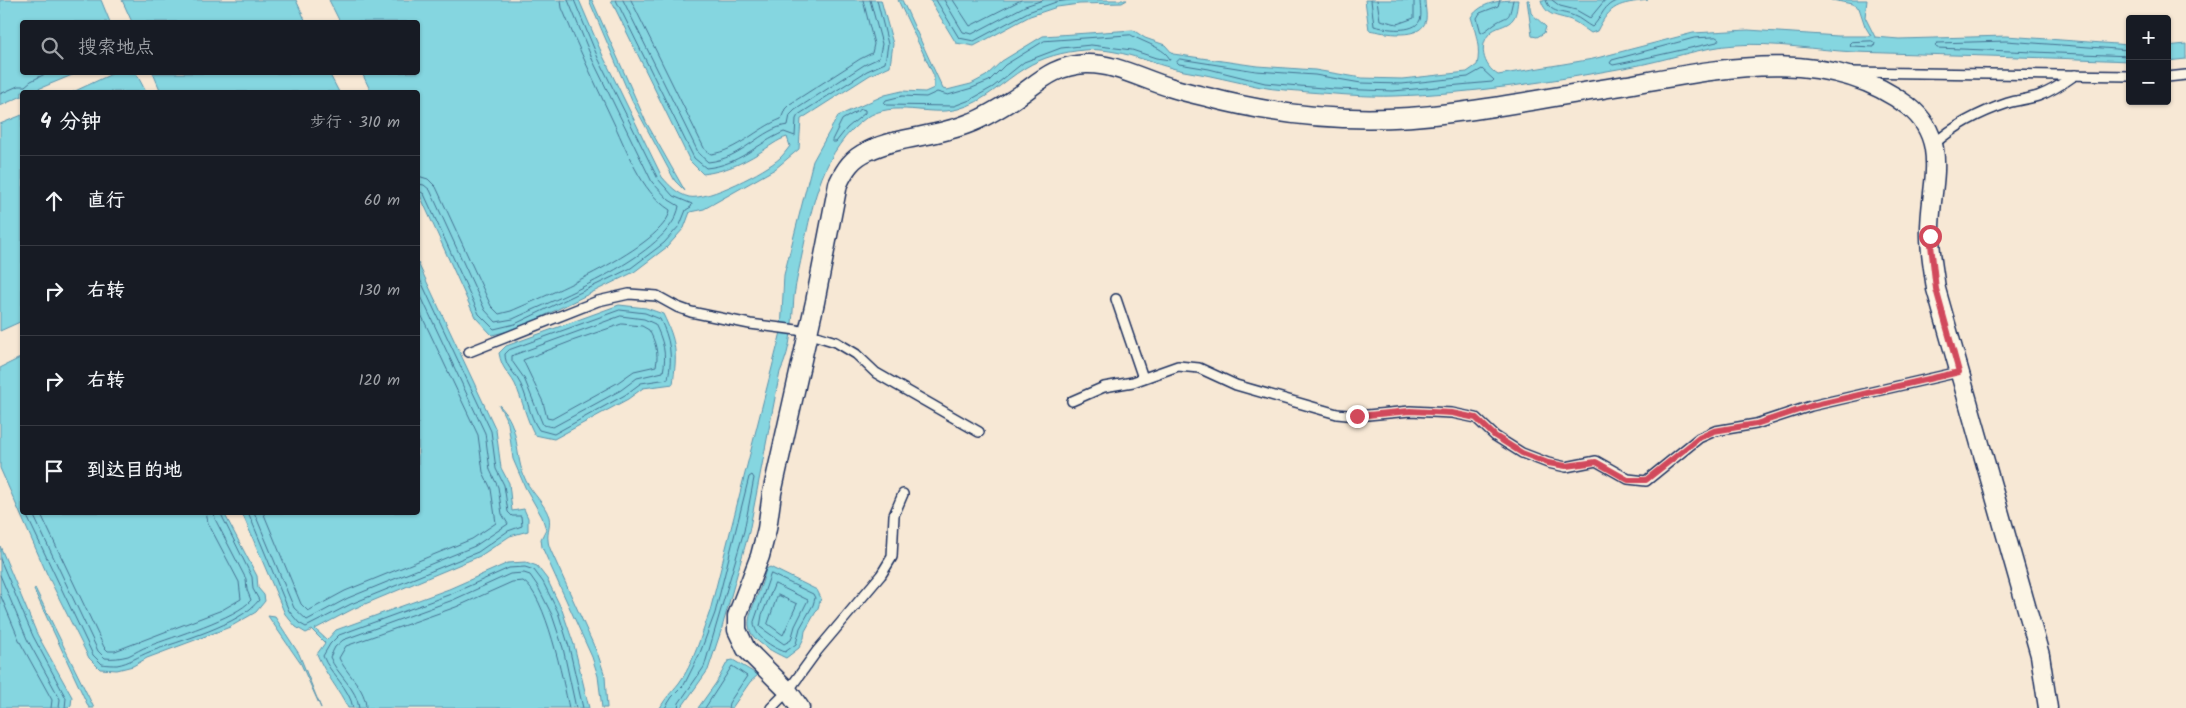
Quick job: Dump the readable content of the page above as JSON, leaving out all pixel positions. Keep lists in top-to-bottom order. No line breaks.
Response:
{"page":{"map_buttons":["+","−"],"search":"搜索地点","heading":["4 分钟","步行 · 310 m"],"list":[["直行","60 m"],["右转","130 m"],["右转","120 m"],"到达目的地"]}}
